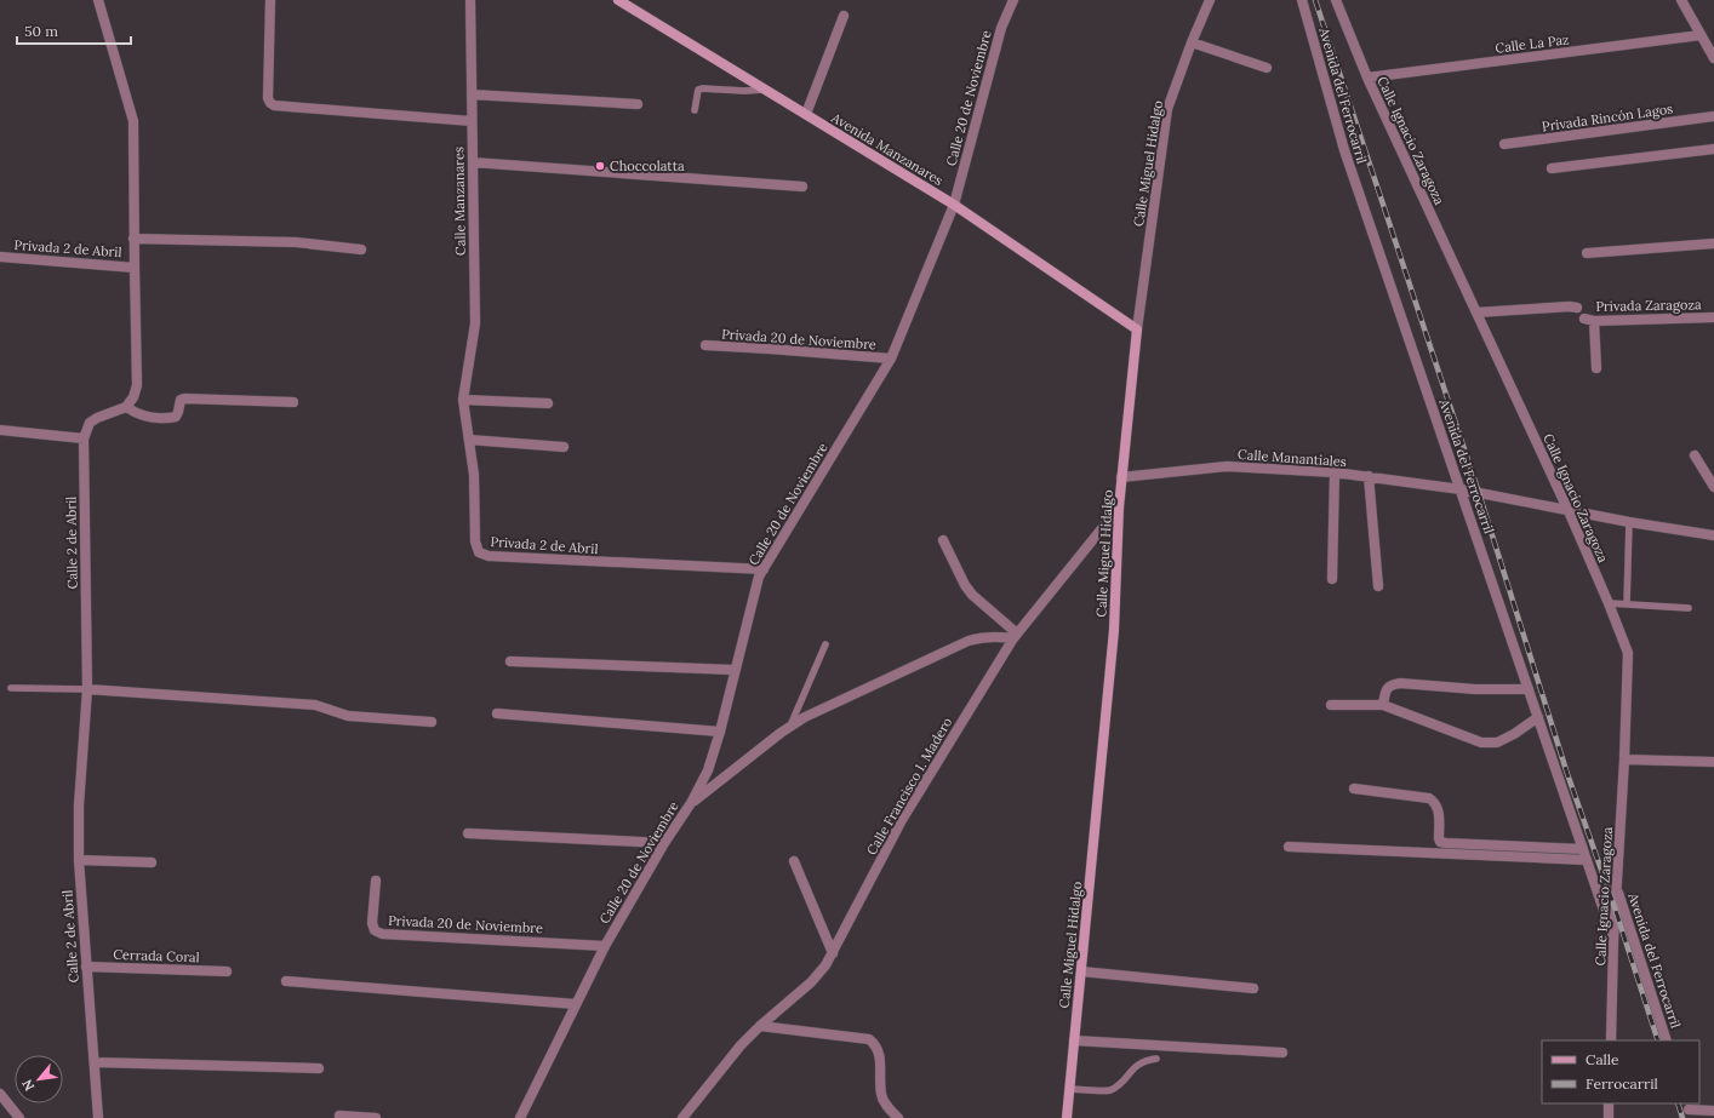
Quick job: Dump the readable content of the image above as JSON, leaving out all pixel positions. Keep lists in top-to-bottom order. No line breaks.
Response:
{"streets":{"street":["Calle La Paz","Avenida del Ferrocarril","Calle 20 de Noviembre","Privada Rincón Lagos","Calle Ignacio Zaragoza","Avenida Manzanares","Calle Miguel Hidalgo","Calle Manzanares","Privada 2 de Abril","Privada Zaragoza","Privada 20 de Noviembre","Calle Manantiales","Calle 2 de Abril","Calle Francisco I. Madero","Cerrada Coral"]},"crossings":[["Calle La Paz","Calle Ignacio Zaragoza"],["Avenida del Ferrocarril","Calle Ignacio Zaragoza"],["Avenida del Ferrocarril","Calle Manantiales"],["Calle 20 de Noviembre","Avenida Manzanares"],["Calle 20 de Noviembre","Privada 2 de Abril"],["Calle 20 de Noviembre","Privada 20 de Noviembre"],["Calle Ignacio Zaragoza","Privada Zaragoza"],["Calle Ignacio Zaragoza","Calle Manantiales"],["Avenida Manzanares","Calle Miguel Hidalgo"],["Calle Miguel Hidalgo","Calle Manantiales"],["Calle Miguel Hidalgo","Calle Francisco I. Madero"],["Calle Manzanares","Privada 2 de Abril"],["Calle 2 de Abril","Cerrada Coral"]],"places":["Choccolatta"],"legend":["Calle","Ferrocarril"],"scale_bar":"50 m","north":"bottom left"}
